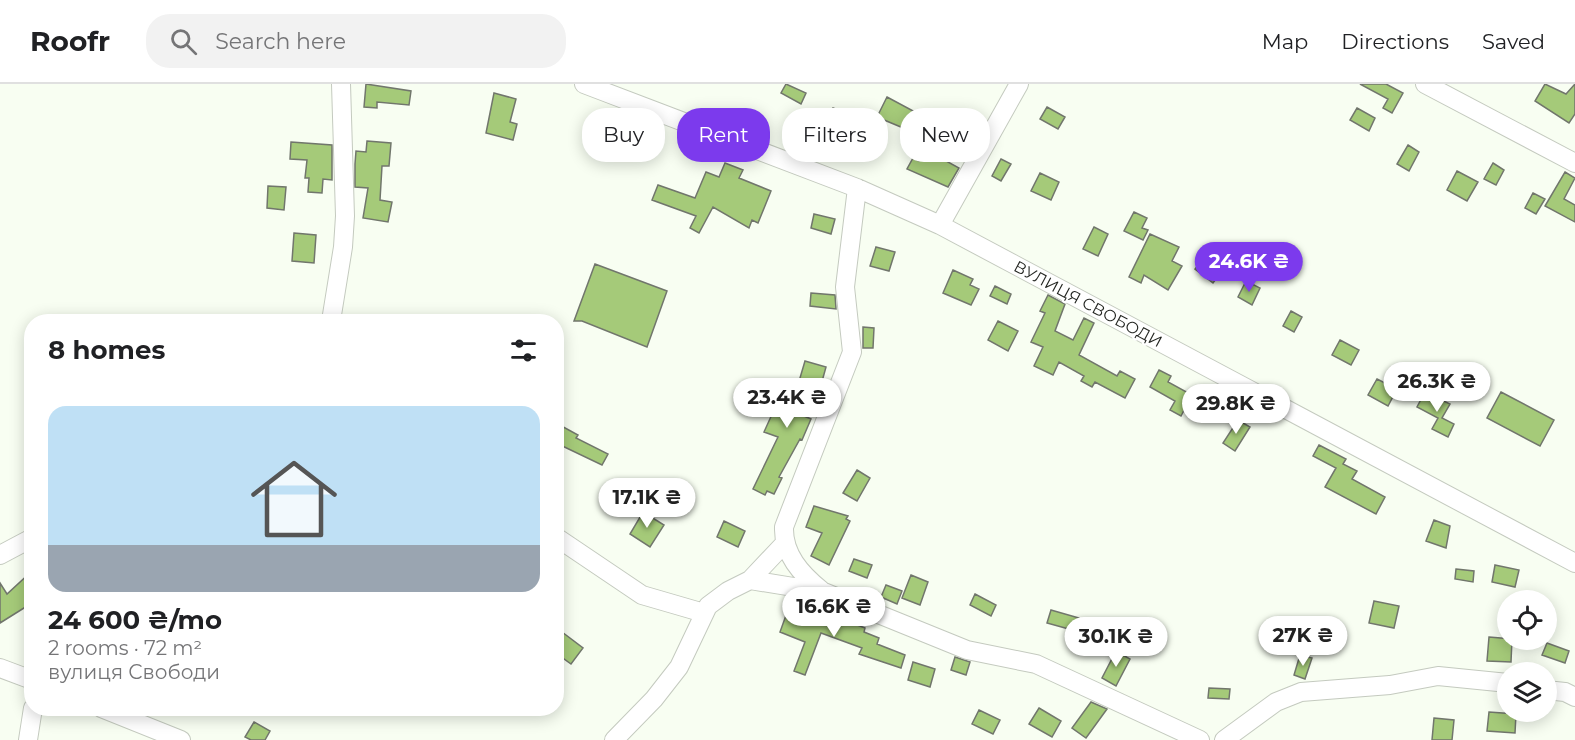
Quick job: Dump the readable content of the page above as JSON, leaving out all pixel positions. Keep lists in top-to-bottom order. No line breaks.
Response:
{"streets":{"street":["ВУЛИЦЯ СВОБОДИ"]},"page":{"header":"Roofr","search":"Search here","nav":["Map","Directions","Saved"],"chip":["Buy","Rent","Filters","New"],"price":["24.6K ₴","26.3K ₴","23.4K ₴","29.8K ₴","17.1K ₴","16.6K ₴","27K ₴","30.1K ₴"],"heading":"8 homes","list":[{"name":"24 600 ₴/mo","note":"2 rooms · 72 m² · вулиця Свободи"}]}}
